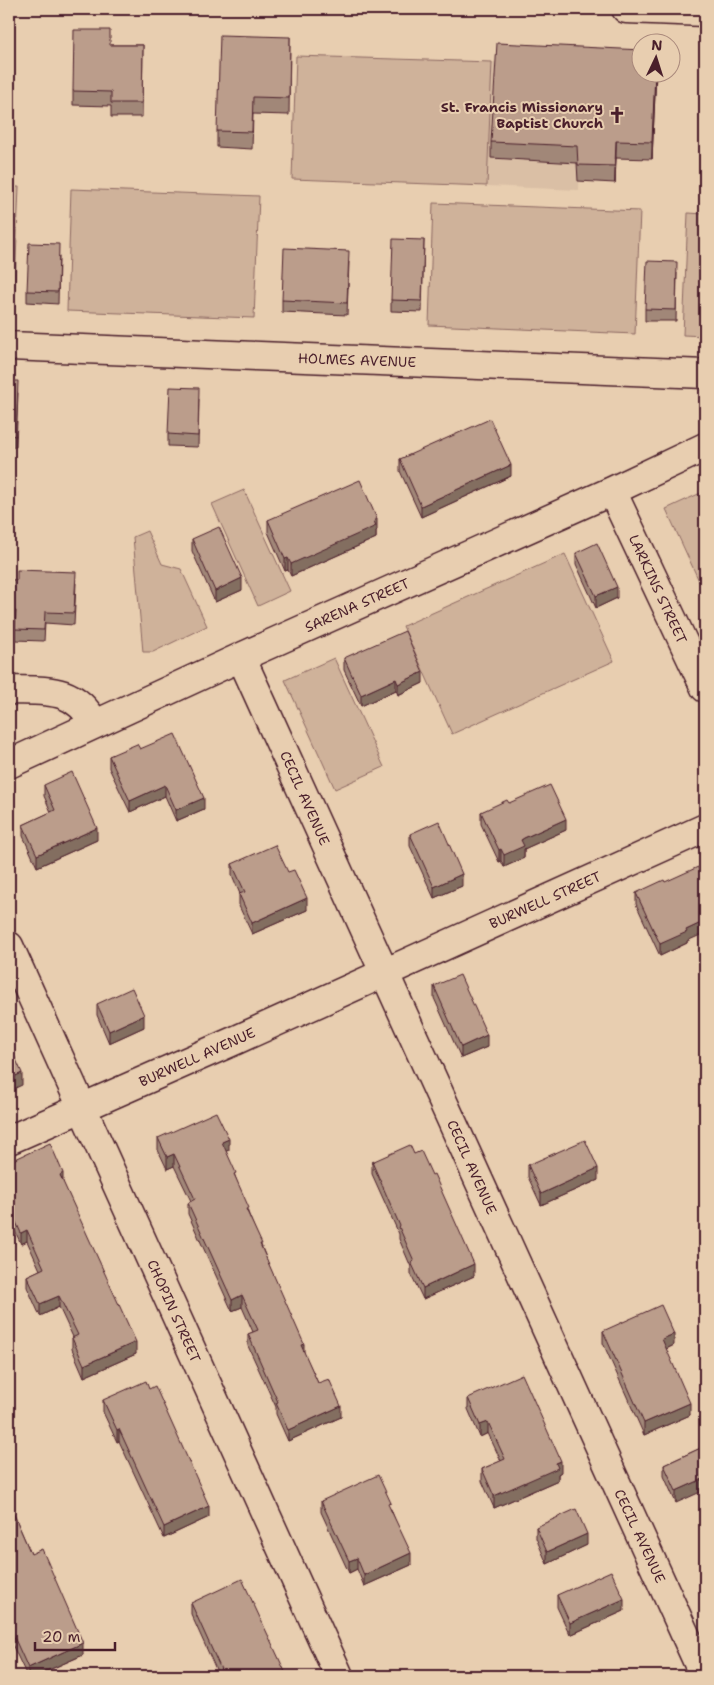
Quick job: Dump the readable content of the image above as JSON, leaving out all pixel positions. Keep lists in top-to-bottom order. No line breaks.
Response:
{"streets":{"street":["HOLMES AVENUE","LARKINS STREET","SARENA STREET","CECIL AVENUE","BURWELL STREET","BURWELL AVENUE","CHOPIN STREET"]},"crossings":[["LARKINS STREET","SARENA STREET"],["SARENA STREET","CECIL AVENUE"],["CECIL AVENUE","BURWELL STREET"],["CECIL AVENUE","BURWELL AVENUE"],["BURWELL STREET","BURWELL AVENUE"],["BURWELL AVENUE","CHOPIN STREET"]],"places":{"church":["St. Francis Missionary Baptist Church"]},"scale_bar":"20 m","north":"top"}
